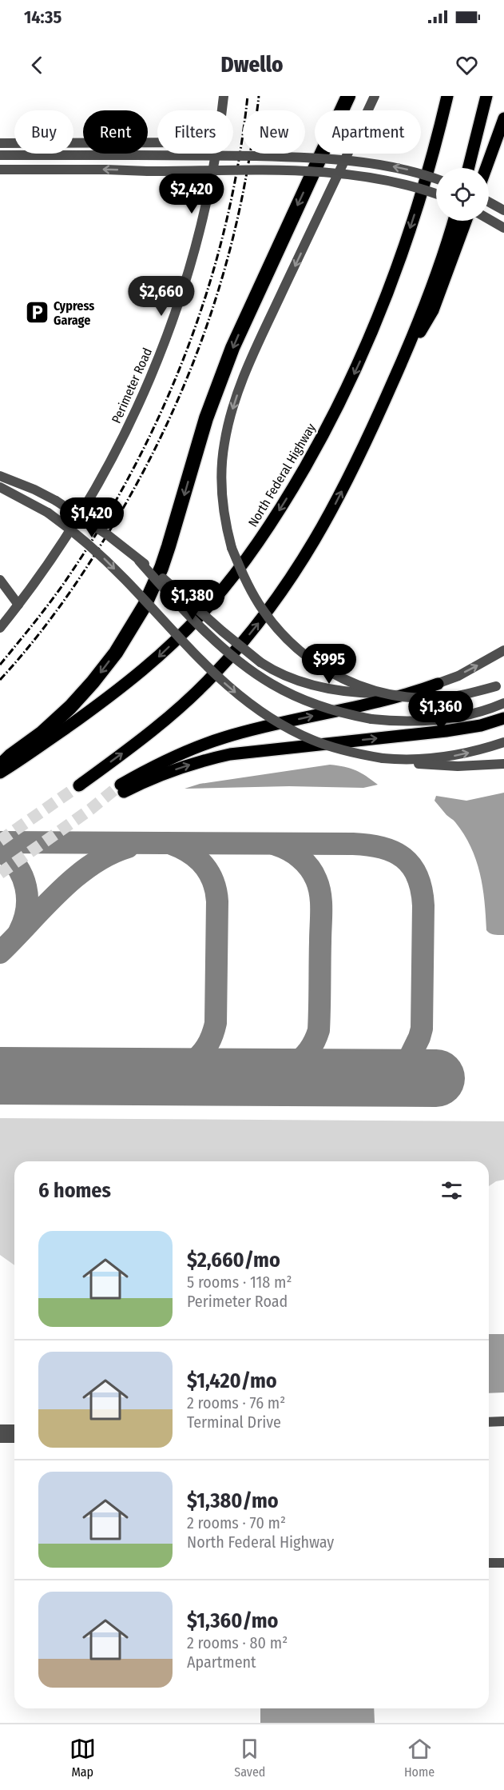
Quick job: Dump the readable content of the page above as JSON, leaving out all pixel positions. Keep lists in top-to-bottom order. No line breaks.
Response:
{"streets":{"main road":["North Federal Highway"],"street":["Perimeter Road"]},"places":{"parking":["Cypress Garage"]},"page":{"status":"14:35","header":"Dwello","chip":["Buy","Rent","Filters","New","Apartment"],"price":["$2,420","$2,660","$1,420","$1,380","$995","$1,360"],"heading":"6 homes","list":[{"name":"$2,660/mo","note":"5 rooms · 118 m² · Perimeter Road"},{"name":"$1,420/mo","note":"2 rooms · 76 m² · Terminal Drive"},{"name":"$1,380/mo","note":"2 rooms · 70 m² · North Federal Highway"},{"name":"$1,360/mo","note":"2 rooms · 80 m² · Apartment"}],"tabs":["Map","Saved","Home"]}}
